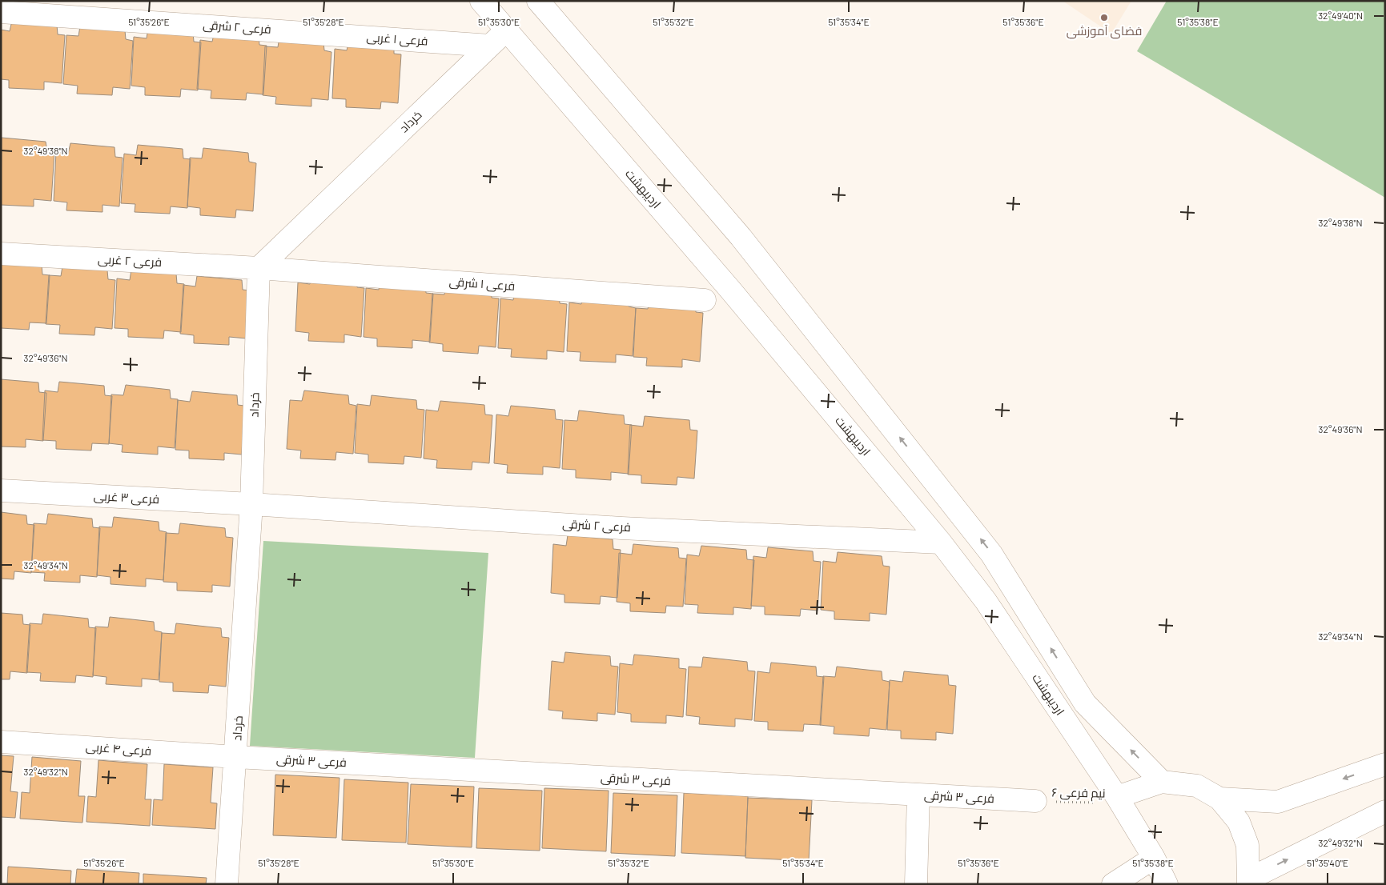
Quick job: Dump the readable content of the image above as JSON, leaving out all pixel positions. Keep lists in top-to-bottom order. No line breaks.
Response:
{"streets":{"street":["فرعی ۲ شرقی","فرعی ۱ غربی","خرداد","اردیبهشت","فرعی ۲ غربی","فرعی ۱ شرقی","فرعی ۳ غربی","فرعی ۴ غربی","فرعی ۳ شرقی"],"path":["نیم فرعی ۶"]},"crossings":[["فرعی ۲ شرقی","فرعی ۱ غربی"],["فرعی ۲ شرقی","خرداد"],["فرعی ۲ شرقی","اردیبهشت"],["فرعی ۲ شرقی","فرعی ۳ غربی"],["فرعی ۱ غربی","خرداد"],["خرداد","اردیبهشت"],["خرداد","فرعی ۲ غربی"],["خرداد","فرعی ۱ شرقی"],["خرداد","فرعی ۳ غربی"],["خرداد","فرعی ۴ غربی"],["خرداد","فرعی ۳ شرقی"],["اردیبهشت","نیم فرعی ۶"],["فرعی ۲ غربی","فرعی ۱ شرقی"],["فرعی ۴ غربی","فرعی ۳ شرقی"],["فرعی ۳ شرقی","نیم فرعی ۶"]],"places":["فضای آموزشی"],"coordinates":["32°49'40\"N","51°35'26\"E","51°35'28\"E","51°35'34\"E","51°35'38\"E","51°35'30\"E","51°35'32\"E","51°35'36\"E","32°49'38\"N","32°49'36\"N","32°49'34\"N","32°49'32\"N","51°35'40\"E"]}
